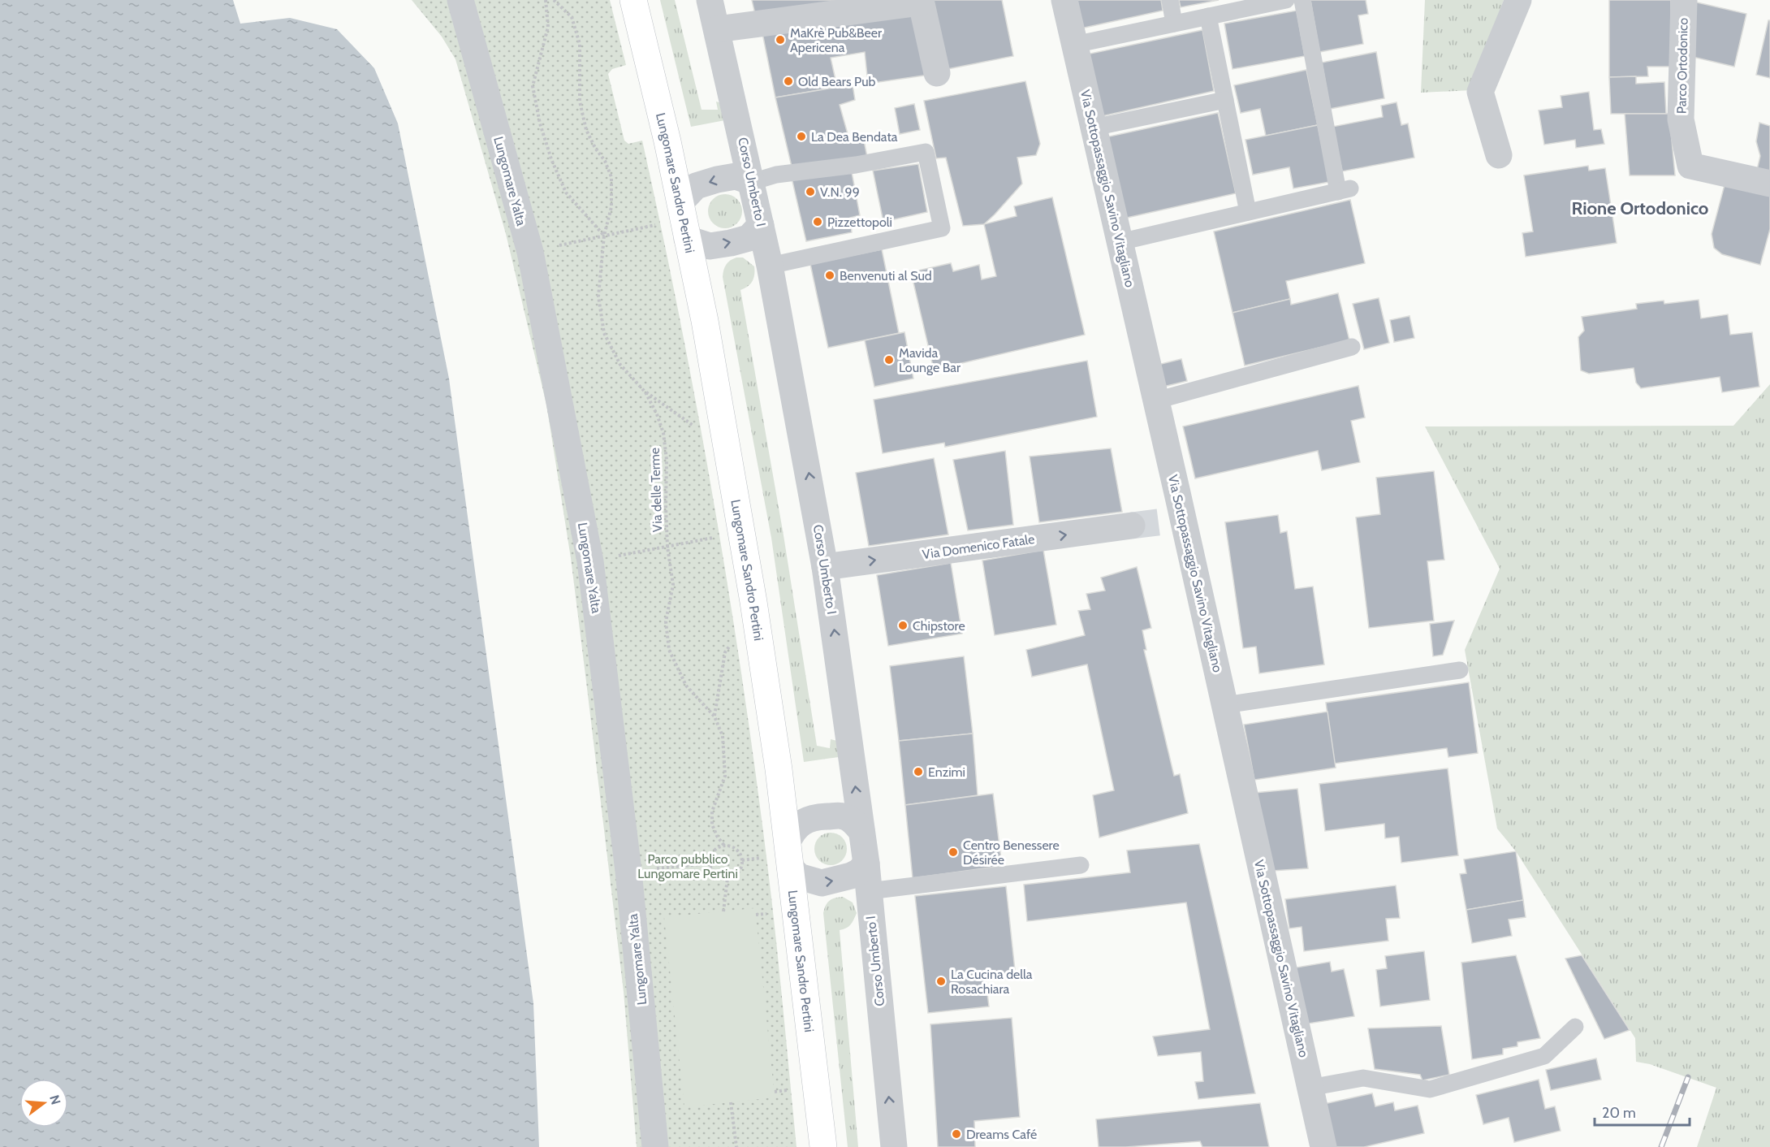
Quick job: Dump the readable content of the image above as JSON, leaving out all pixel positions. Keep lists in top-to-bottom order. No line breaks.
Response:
{"streets":{"street":["Parco Ortodonico","Lungomare Yalta","Lungomare Sandro Pertini","Corso Umberto I","Via Sottopassaggio Savino Vitagliano","Via Domenico Fatale"],"path":["Via delle Terme"]},"crossings":[["Lungomare Sandro Pertini","Corso Umberto I"],["Corso Umberto I","Via Domenico Fatale"]],"one_way":["Corso Umberto I","Via Domenico Fatale"],"districts":["Rione Ortodonico"],"parks":["Parco pubblico Lungomare Pertini"],"places":["MaKrè Pub&Beer Apericena","Old Bears Pub","La Dea Bendata","V.N. 99","Pizzettopoli","Benvenuti al Sud","Mavida Lounge Bar","Chipstore","Enzimi","Centro Benessere Désirée","La Cucina della Rosachiara","Dreams Café"],"scale_bar":"20 m","north":"right"}
